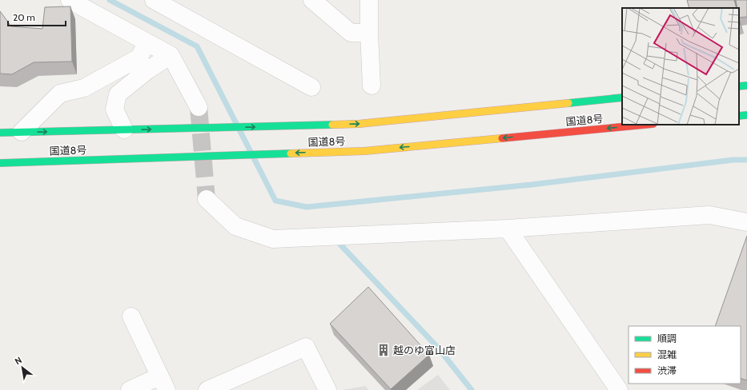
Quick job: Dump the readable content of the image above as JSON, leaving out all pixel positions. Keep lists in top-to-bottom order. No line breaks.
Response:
{"streets":{"highway":["国道8号"]},"places":{"building":["越のゆ富山店"]},"legend":["順調","混雑","渋滞"],"scale_bar":"20 m","north":"top left"}
